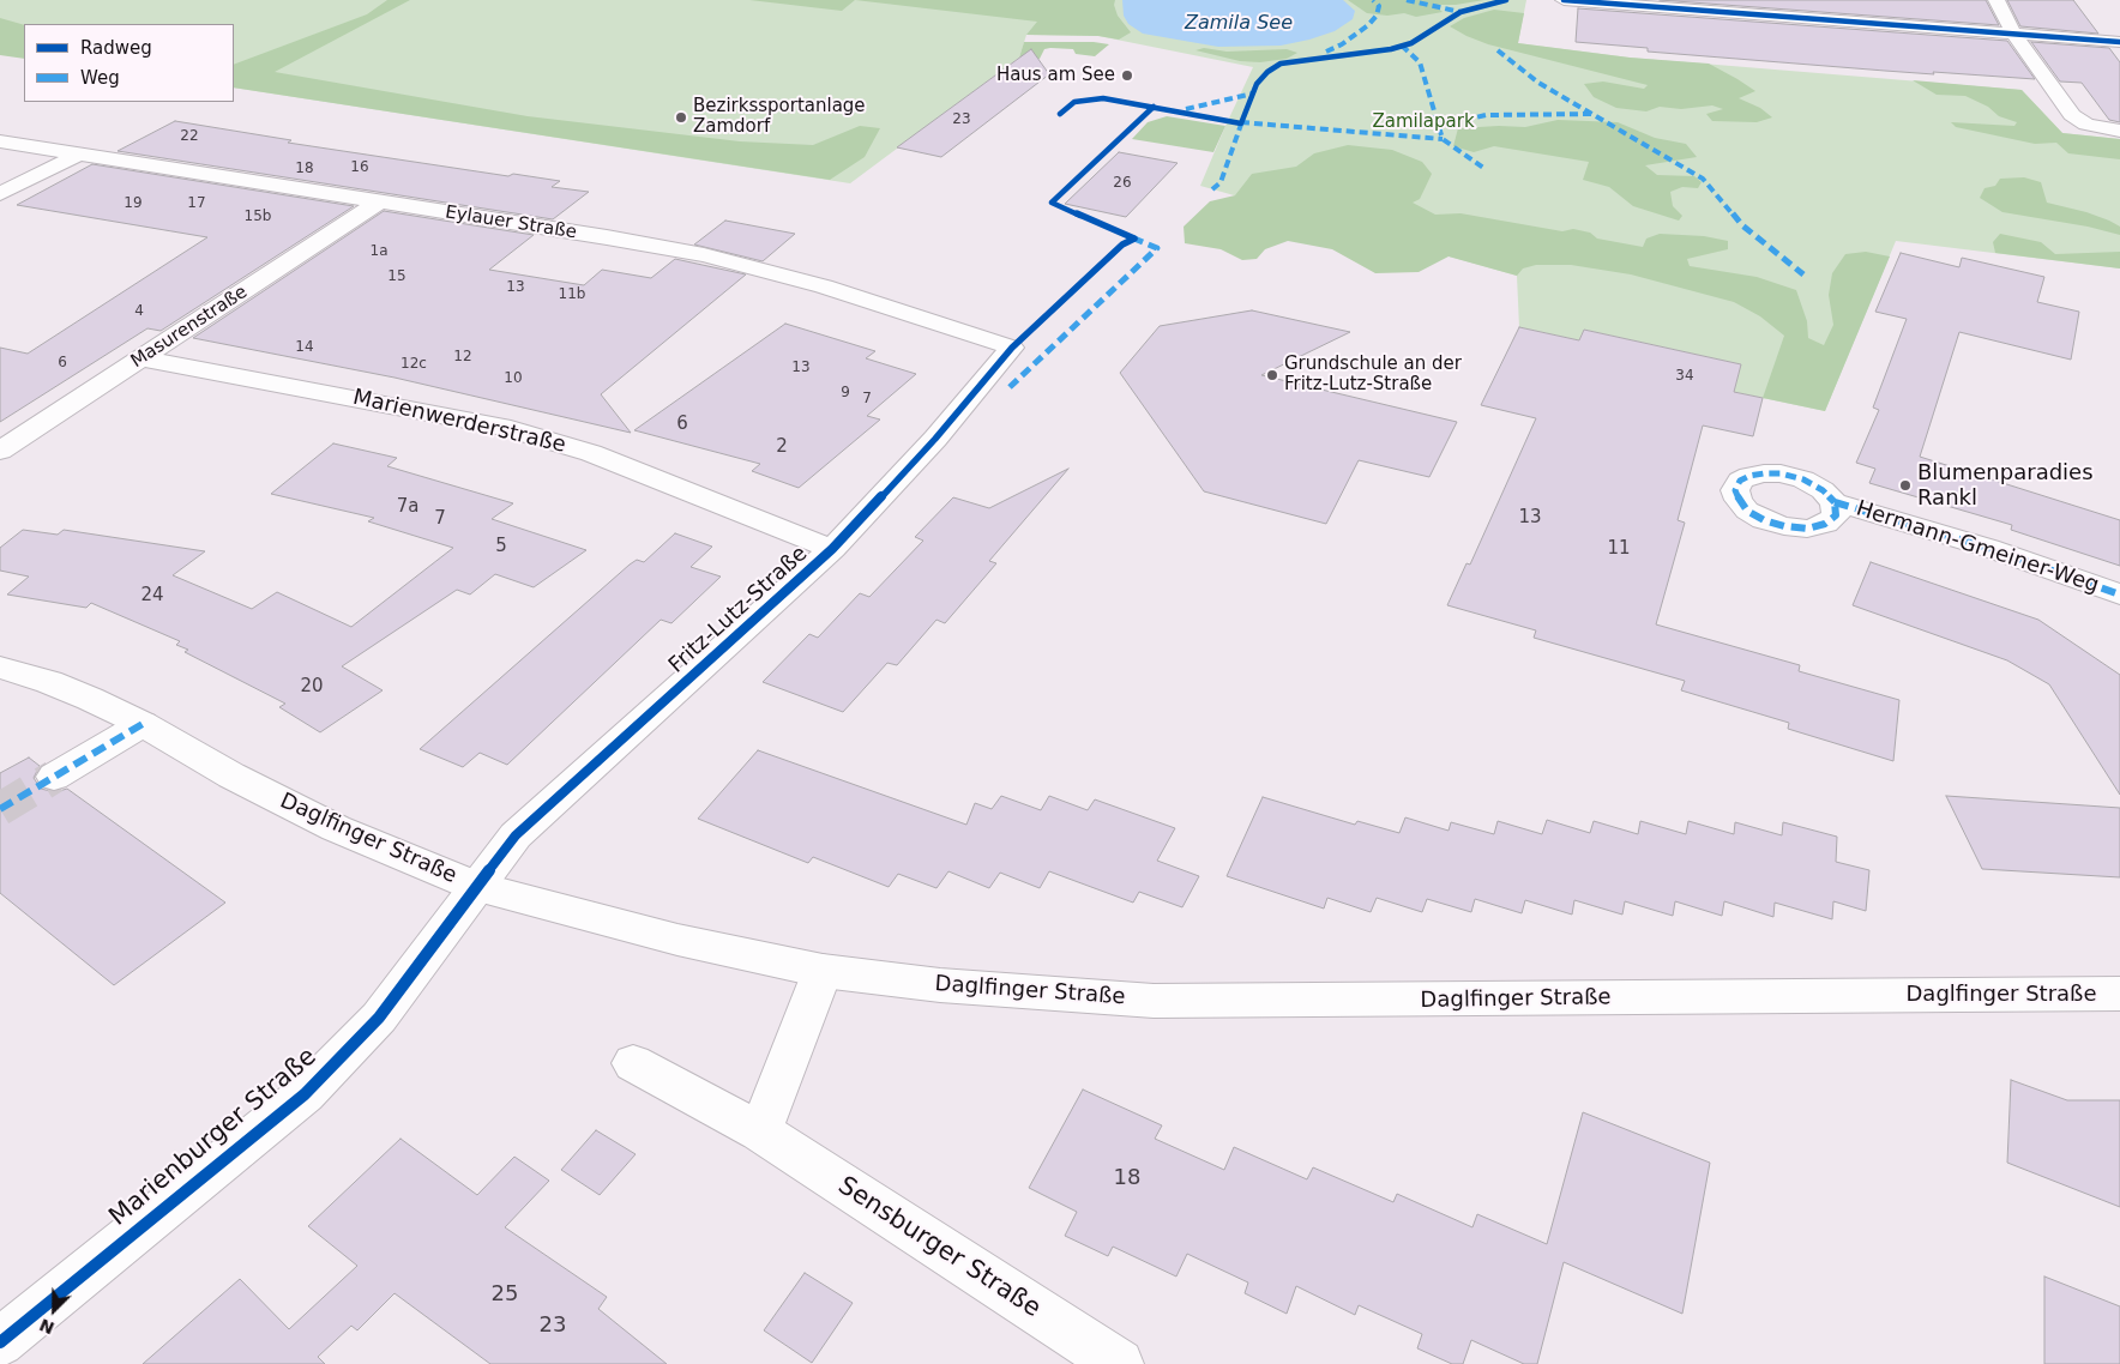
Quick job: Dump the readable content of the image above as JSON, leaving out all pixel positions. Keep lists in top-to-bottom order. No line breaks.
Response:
{"streets":{"street":["Eylauer Straße","Masurenstraße","Marienwerderstraße","Hermann-Gmeiner-Weg","Fritz-Lutz-Straße","Daglfinger Straße","Marienburger Straße","Sensburger Straße"]},"crossings":[["Eylauer Straße","Masurenstraße"],["Eylauer Straße","Fritz-Lutz-Straße"],["Masurenstraße","Marienwerderstraße"],["Marienwerderstraße","Fritz-Lutz-Straße"],["Fritz-Lutz-Straße","Daglfinger Straße"],["Fritz-Lutz-Straße","Marienburger Straße"],["Daglfinger Straße","Marienburger Straße"]],"water":["Zamila See"],"parks":["Zamilapark"],"places":["Haus am See","Bezirkssportanlage Zamdorf","Grundschule an der Fritz-Lutz-Straße","Blumenparadies Rankl"],"house_numbers":["23","22","16","18","26","19","17","15b","1a","15","13","11b","4","14","12","6","12c","13","34","10","9","7","6","2","7a","13","7","5","11","24","20","18","25","23"],"legend":["Radweg","Weg"],"north":"bottom left"}
